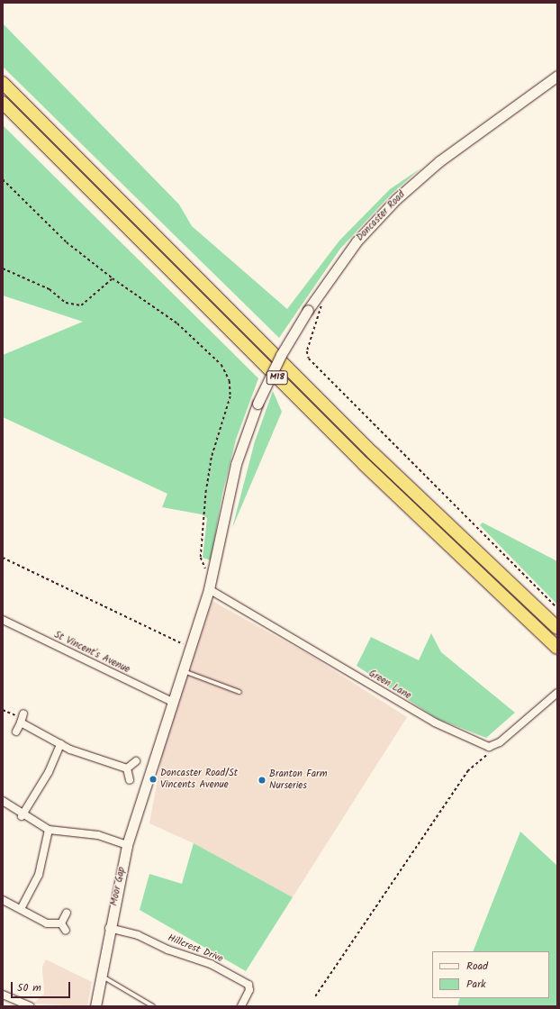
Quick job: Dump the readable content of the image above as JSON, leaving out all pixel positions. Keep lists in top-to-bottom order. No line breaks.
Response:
{"streets":{"highway":["M18"],"main road":["Doncaster Road","Moor Gap"],"street":["St Vincent's Avenue","Green Lane","Hillcrest Drive"]},"crossings":[["Doncaster Road","Green Lane"],["Doncaster Road","Moor Gap"],["St Vincent's Avenue","Moor Gap"],["Green Lane","Moor Gap"],["Moor Gap","Hillcrest Drive"]],"places":["Doncaster Road/St Vincents Avenue","Branton Farm Nurseries"],"legend":["Road","Park"],"scale_bar":"50 m"}
